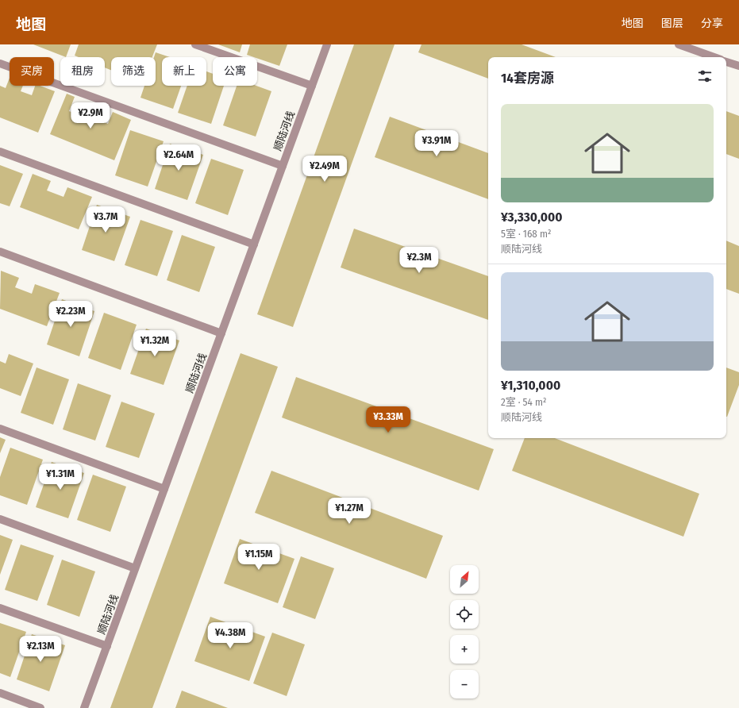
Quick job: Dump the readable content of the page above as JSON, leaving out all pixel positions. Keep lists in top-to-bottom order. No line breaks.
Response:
{"streets":{"street":["顺陆河线"]},"north":"top right","page":{"header":"地图","nav":["地图","图层","分享"],"chip":["买房","租房","筛选","新上","公寓"],"heading":"14套房源","list":[{"name":"¥3,330,000","note":"5室 · 168 m² · 顺陆河线"},{"name":"¥1,310,000","note":"2室 · 54 m² · 顺陆河线"}],"price":["¥2.9M","¥3.91M","¥2.64M","¥2.49M","¥3.7M","¥2.3M","¥2.23M","¥1.32M","¥3.33M","¥1.31M","¥1.27M","¥1.15M","¥4.38M","¥2.13M"],"map_buttons":["+","−"]}}
